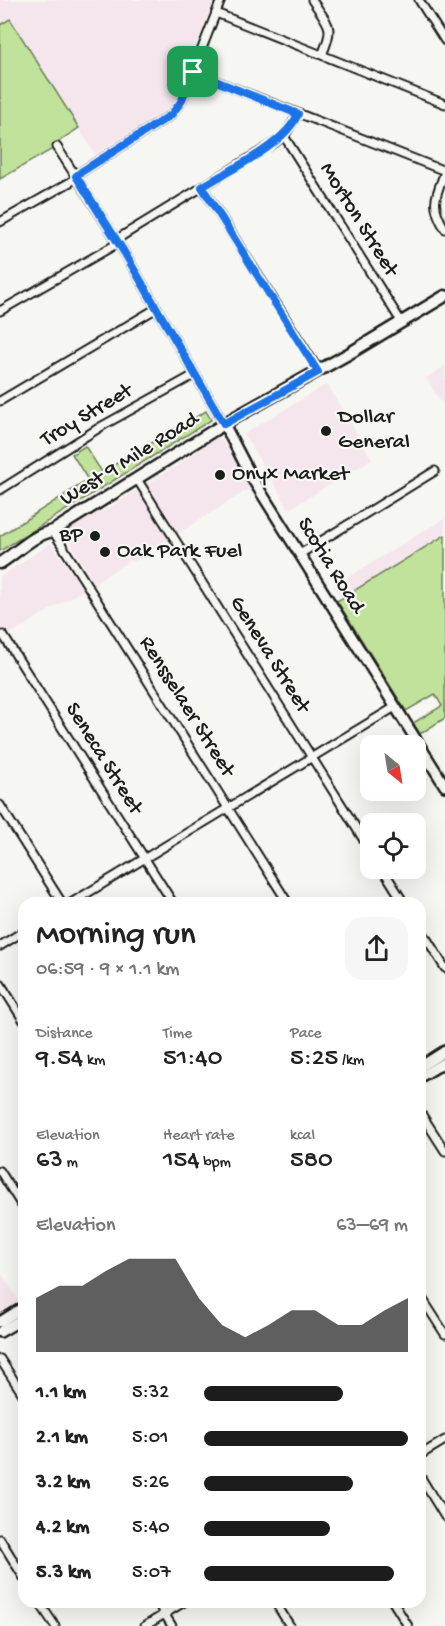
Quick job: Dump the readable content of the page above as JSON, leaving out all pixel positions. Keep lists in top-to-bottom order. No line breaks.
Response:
{"streets":{"main road":["West 9 Mile Road"],"street":["Morton Street","Troy Street","Scotia Road","Geneva Street","Rensselaer Street","Seneca Street"]},"crossings":[["Morton Street","West 9 Mile Road"],["Troy Street","Scotia Road"],["West 9 Mile Road","Scotia Road"],["West 9 Mile Road","Geneva Street"],["West 9 Mile Road","Rensselaer Street"]],"places":["Dollar General","Onyx Market","BP","Oak Park Fuel"],"north":"bottom right","page":{"heading":["Morning run","06:59 · 9 × 1.1 km"],"stats":[["Distance","9.54 km"],["Time","51:40"],["Pace","5:25 /km"],["Elevation","63 m"],["Heart rate","154 bpm"],["kcal","580"]],"chart":["Elevation","63–69 m"],"list":[{"name":"1.1 km","note":"5:32"},{"name":"2.1 km","note":"5:01"},{"name":"3.2 km","note":"5:26"},{"name":"4.2 km","note":"5:40"},{"name":"5.3 km","note":"5:07"}]}}
